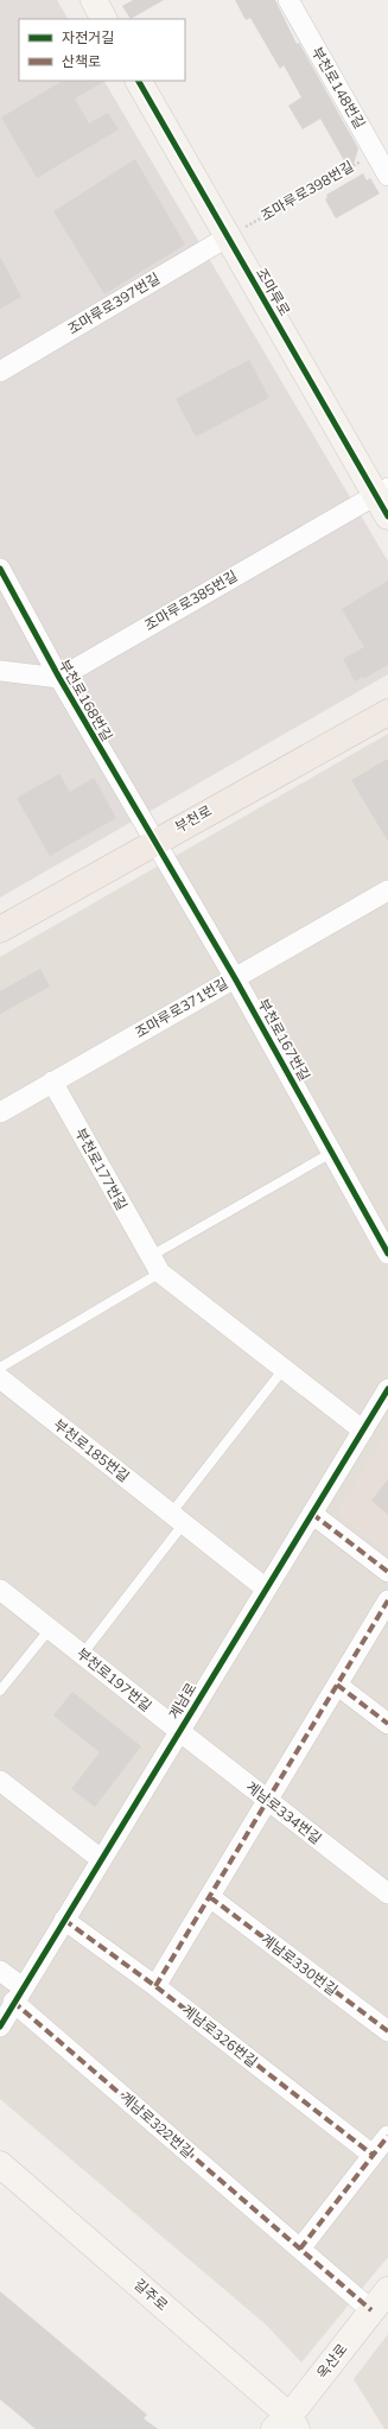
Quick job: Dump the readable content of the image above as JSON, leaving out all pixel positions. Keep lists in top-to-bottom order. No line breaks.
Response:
{"streets":{"main road":["부천로"],"street":["부천로148번길","조마루로","조마루로397번길","조마루로385번길","부천로168번길","조마루로371번길","부천로167번길","부천로177번길","부천로185번길","부천로197번길","계남로","계남로334번길","계남로330번길","계남로326번길","계남로322번길","길주로","옥산로"],"path":["조마루로398번길"]},"crossings":[["부천로148번길","조마루로398번길"],["조마루로398번길","조마루로"],["조마루로398번길","조마루로397번길"],["조마루로","조마루로397번길"],["조마루로","조마루로385번길"],["조마루로385번길","부천로168번길"],["부천로168번길","부천로"],["부천로168번길","부천로167번길"],["부천로","부천로167번길"],["조마루로371번길","부천로167번길"],["조마루로371번길","부천로177번길"],["부천로177번길","계남로"],["부천로185번길","계남로"],["부천로197번길","계남로"],["부천로197번길","계남로334번길"],["계남로","계남로334번길"],["계남로","계남로326번길"],["계남로","계남로322번길"],["계남로322번길","옥산로"],["길주로","옥산로"]],"legend":["자전거길","산책로"]}
